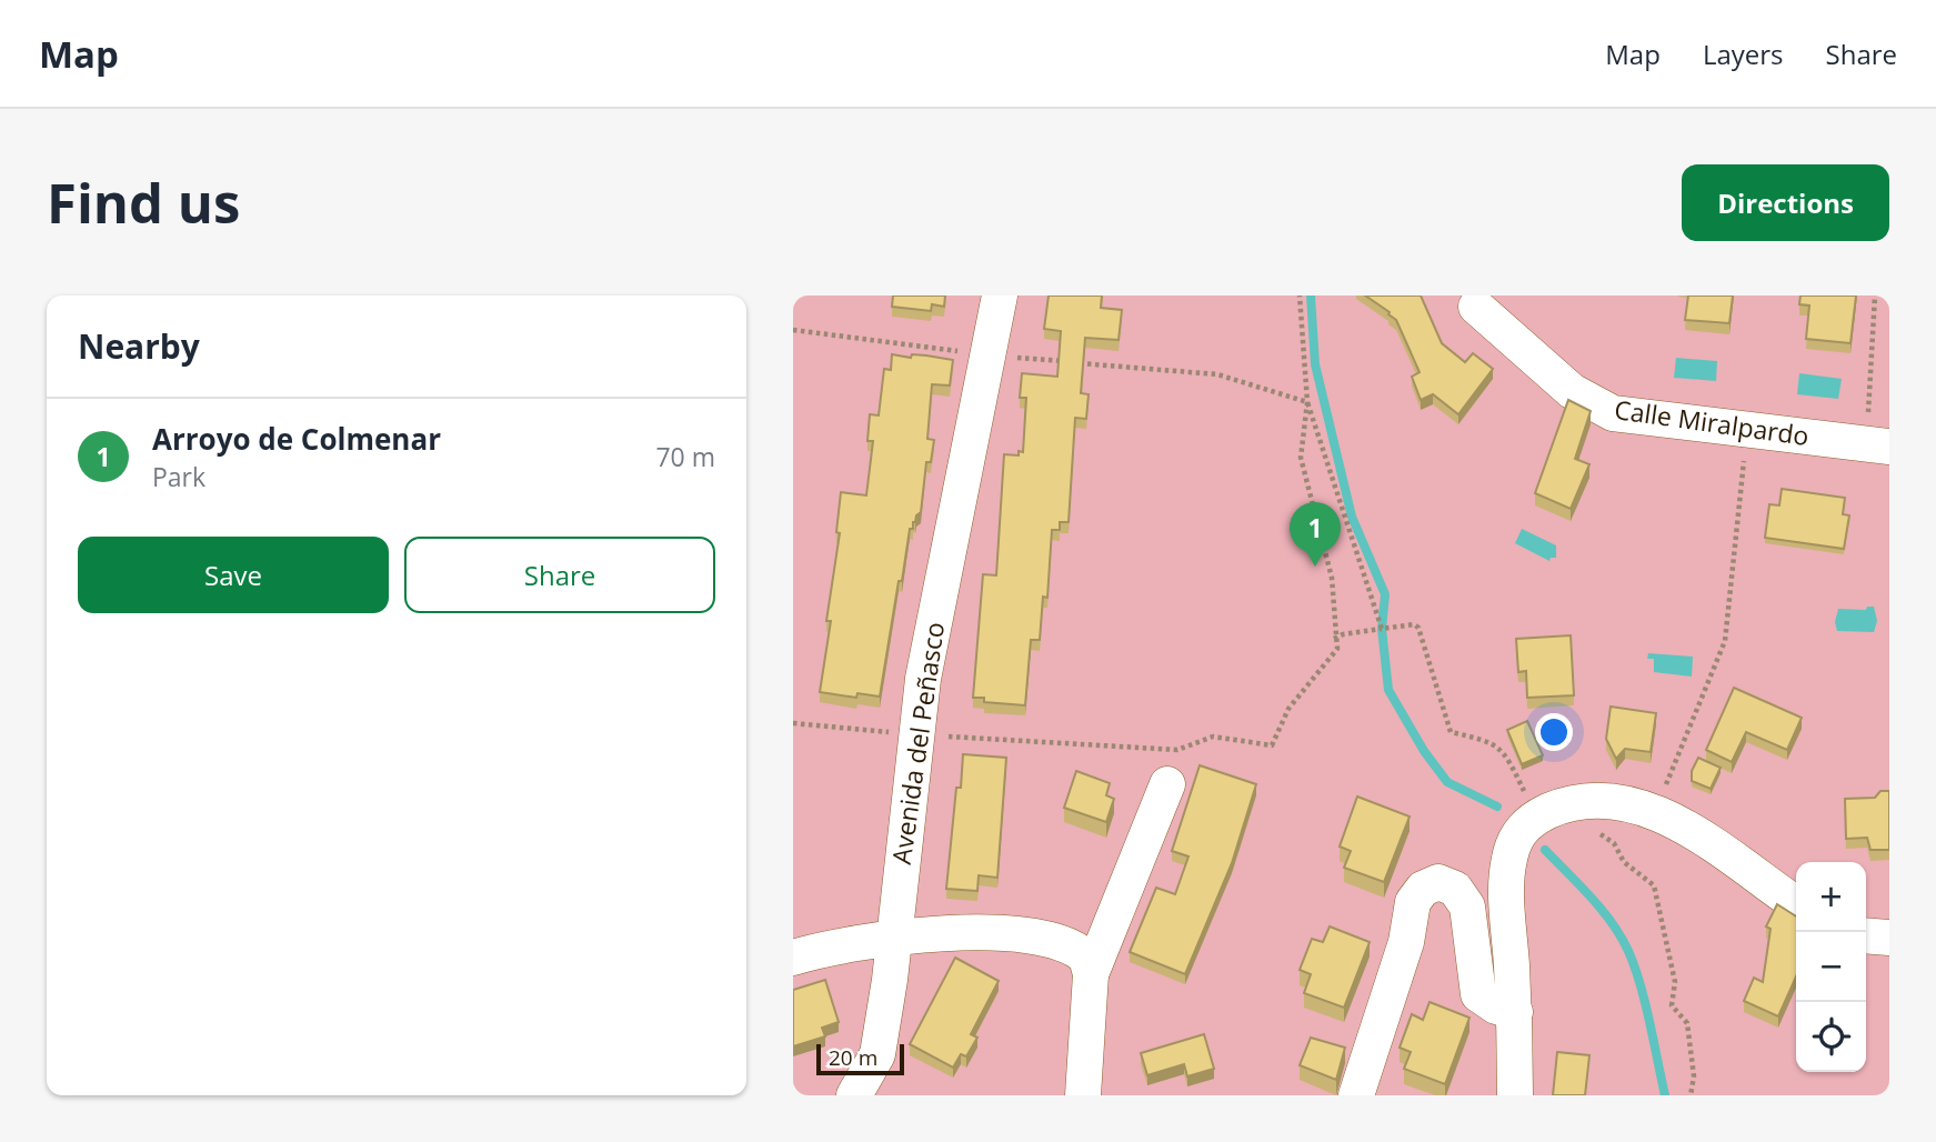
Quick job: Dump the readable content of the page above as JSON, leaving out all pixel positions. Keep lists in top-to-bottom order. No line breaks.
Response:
{"streets":{"street":["Calle Miralpardo","Avenida del Peñasco"]},"scale_bar":"20 m","page":{"header":"Map","nav":["Map","Layers","Share"],"buttons":["Directions",["Save","Share"]],"title":"Find us","heading":"Nearby","list":[{"mark":"1","name":"Arroyo de Colmenar","note":"Park","value":"70 m"}],"pins":"1","map_buttons":["+","−"],"scale":"20 m"}}
